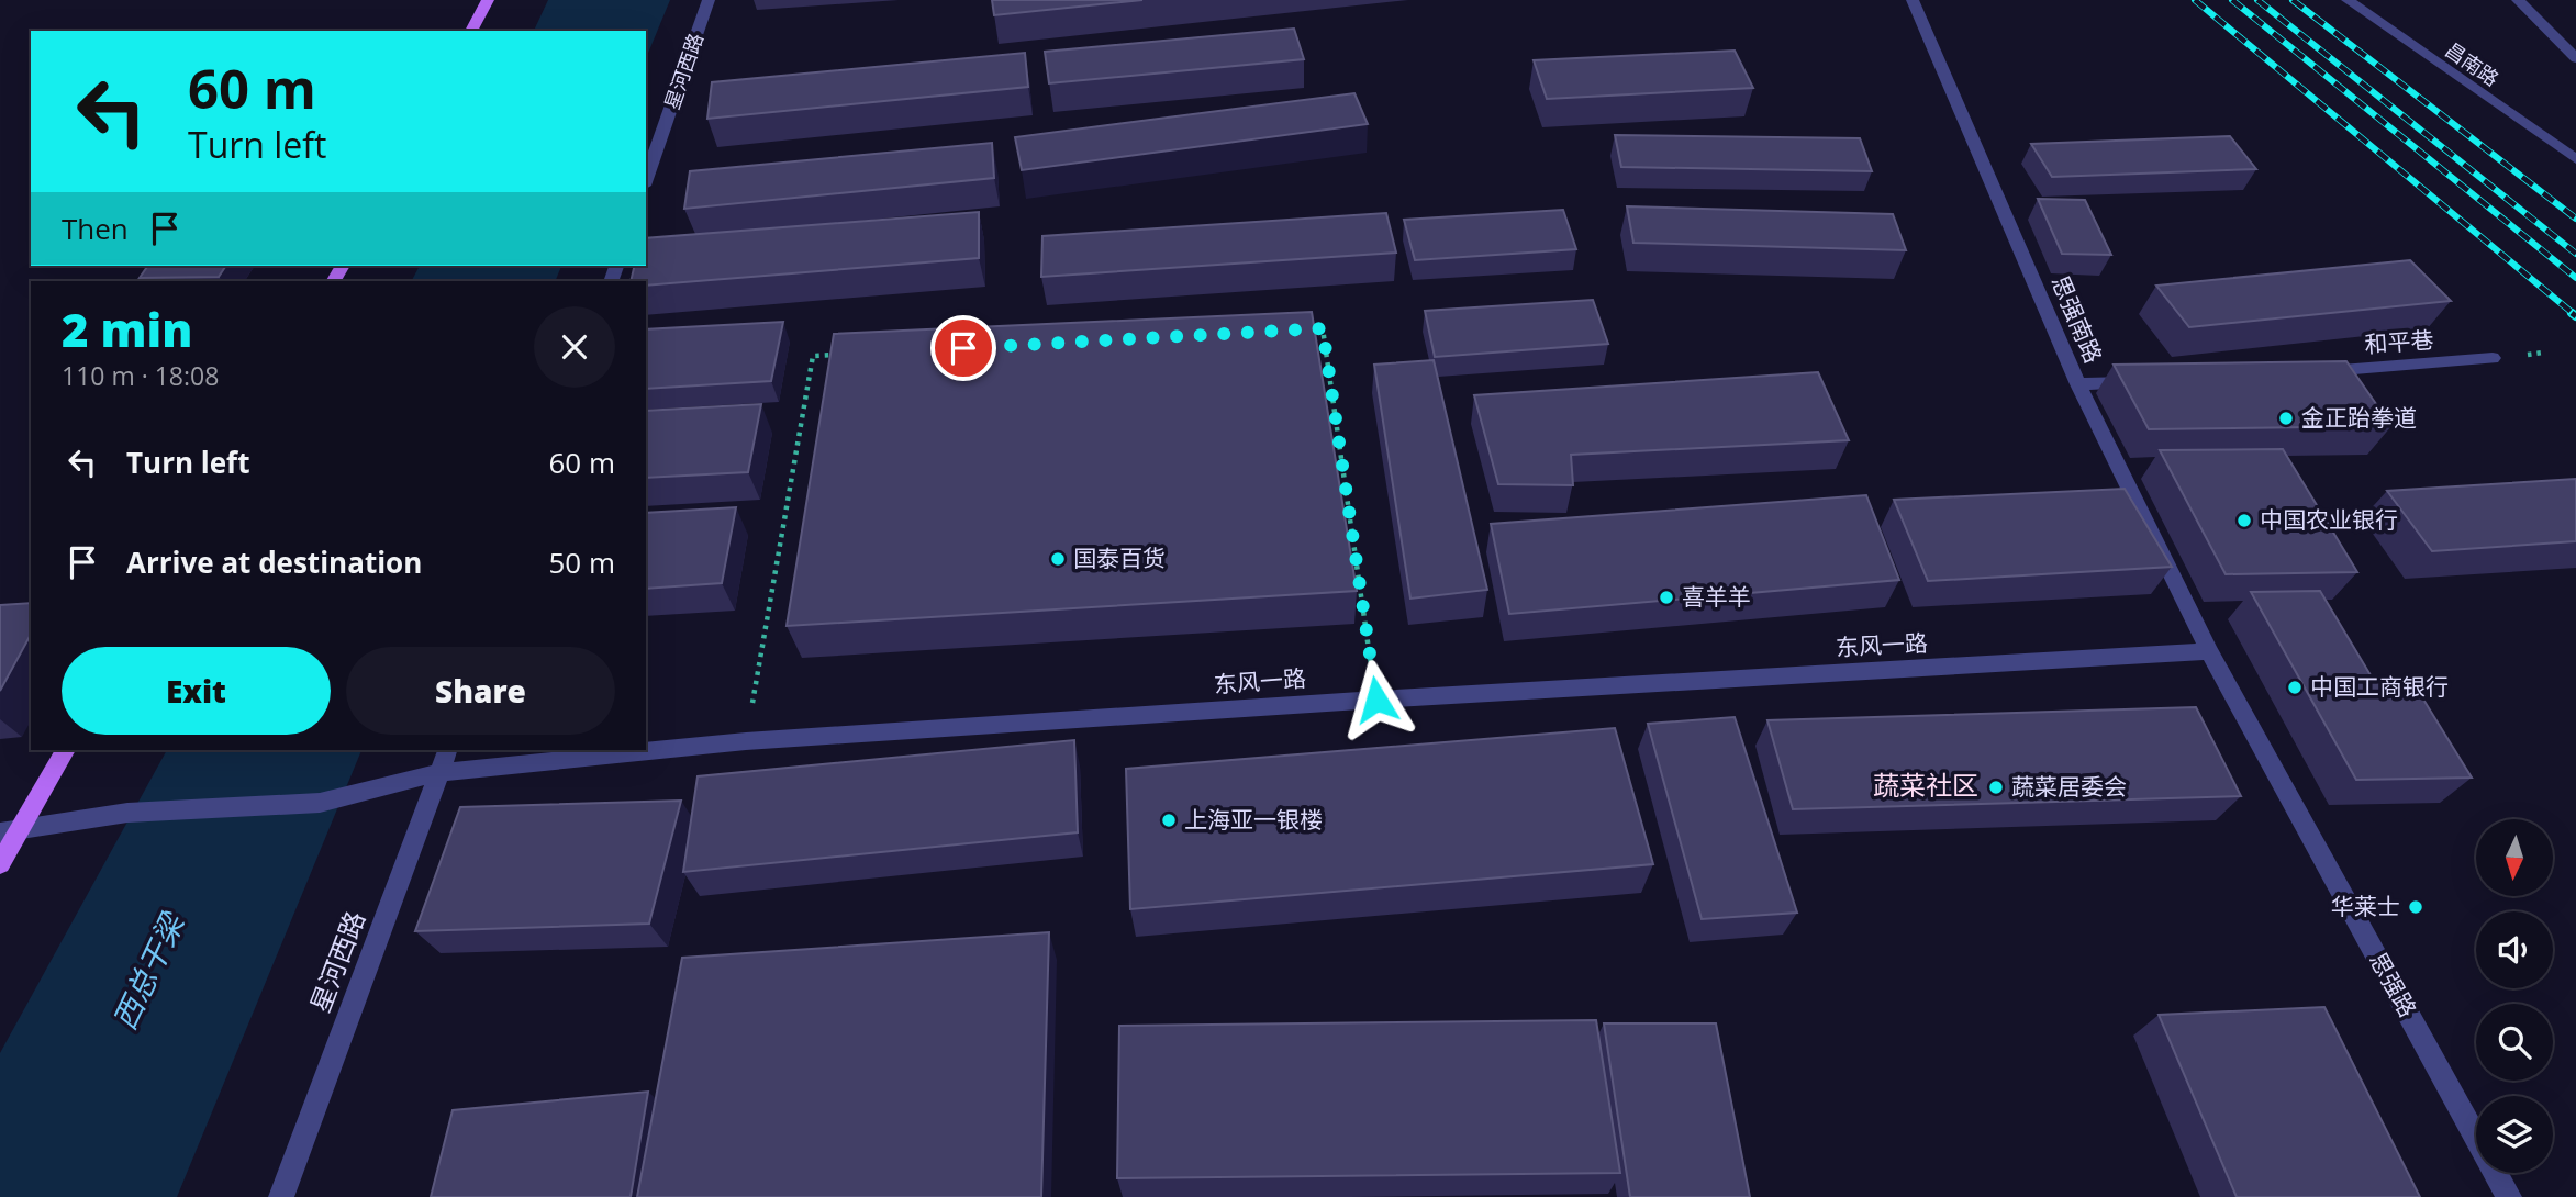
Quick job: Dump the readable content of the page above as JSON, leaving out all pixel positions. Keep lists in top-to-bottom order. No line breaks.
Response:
{"streets":{"street":["昌南路","星河西路","思强南路","和平巷","东风一路","思强路"]},"crossings":[["星河西路","东风一路"],["思强南路","东风一路"],["思强南路","思强路"],["东风一路","思强路"]],"districts":["蔬菜社区"],"water":["西总干梁"],"places":["金正跆拳道","中国农业银行","国泰百货","喜羊羊","中国工商银行","蔬菜居委会","上海亚一银楼","华莱士"],"north":"bottom","page":{"turn":["60 m","Turn left"],"then":"Then","heading":["2 min","110 m · 18:08"],"list":[{"name":"Turn left","value":"60 m"},{"name":"Arrive at destination","value":"50 m"}],"buttons":["Exit","Share"]}}
